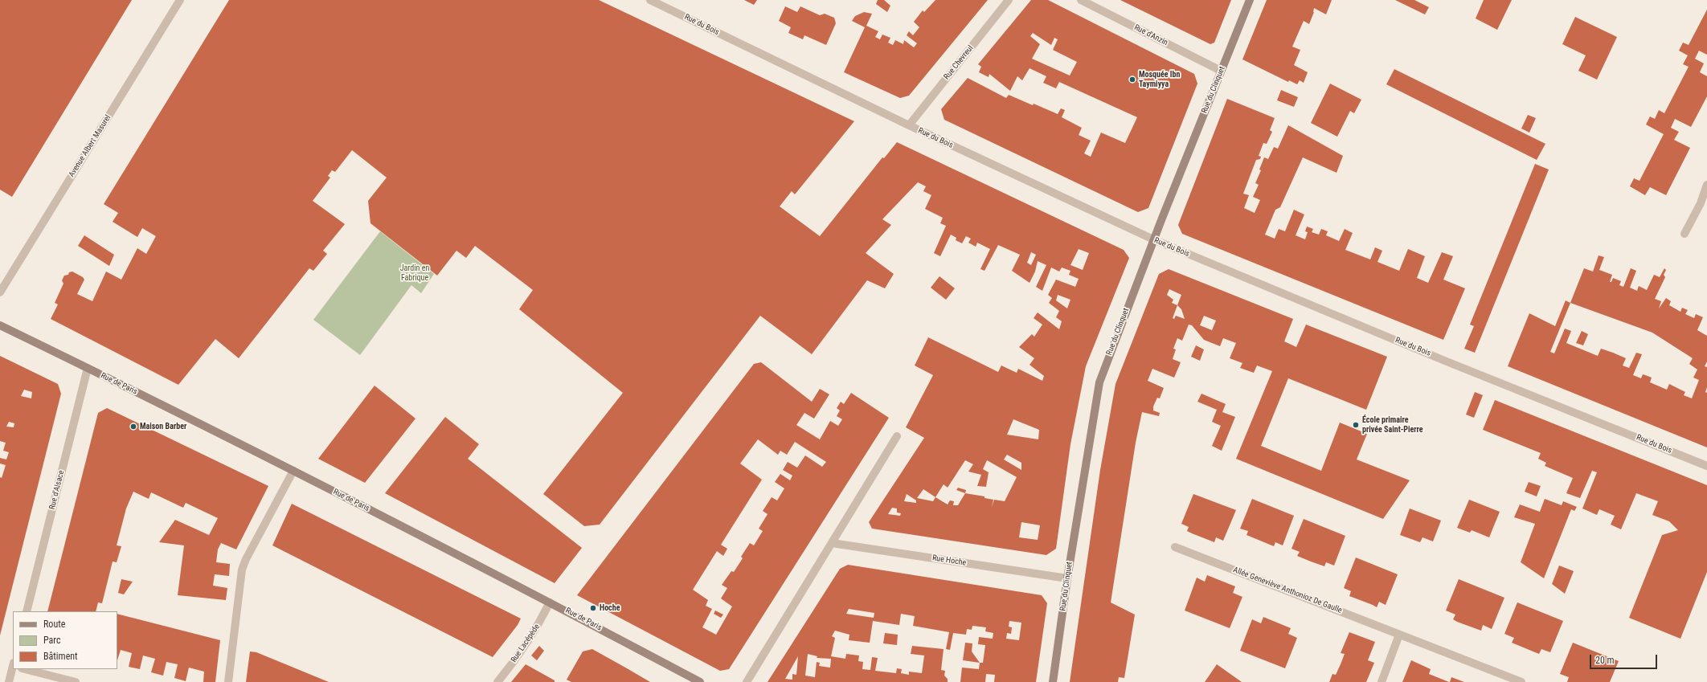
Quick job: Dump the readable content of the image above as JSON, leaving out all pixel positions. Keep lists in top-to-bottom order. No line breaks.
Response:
{"streets":{"main road":["Rue du Clinquet","Rue de Paris"],"street":["Rue du Bois","Rue d'Anzin","Rue Chevreul","Avenue Albert Masurel","Rue d'Alsace","Rue Hoche","Allée Geneviève Anthonioz De Gaulle","Rue Lacépède"]},"crossings":[["Rue du Bois","Rue Chevreul"],["Rue du Bois","Rue du Clinquet"],["Rue d'Anzin","Rue du Clinquet"],["Rue du Clinquet","Rue Hoche"],["Rue de Paris","Rue d'Alsace"],["Rue de Paris","Rue Lacépède"]],"parks":["Jardin en Fabrique"],"places":["Mosquée Ibn Taymiyya","École primaire privée Saint-Pierre","Maison Barber","Hoche"],"legend":["Route","Parc","Bâtiment"],"scale_bar":"20 m"}
